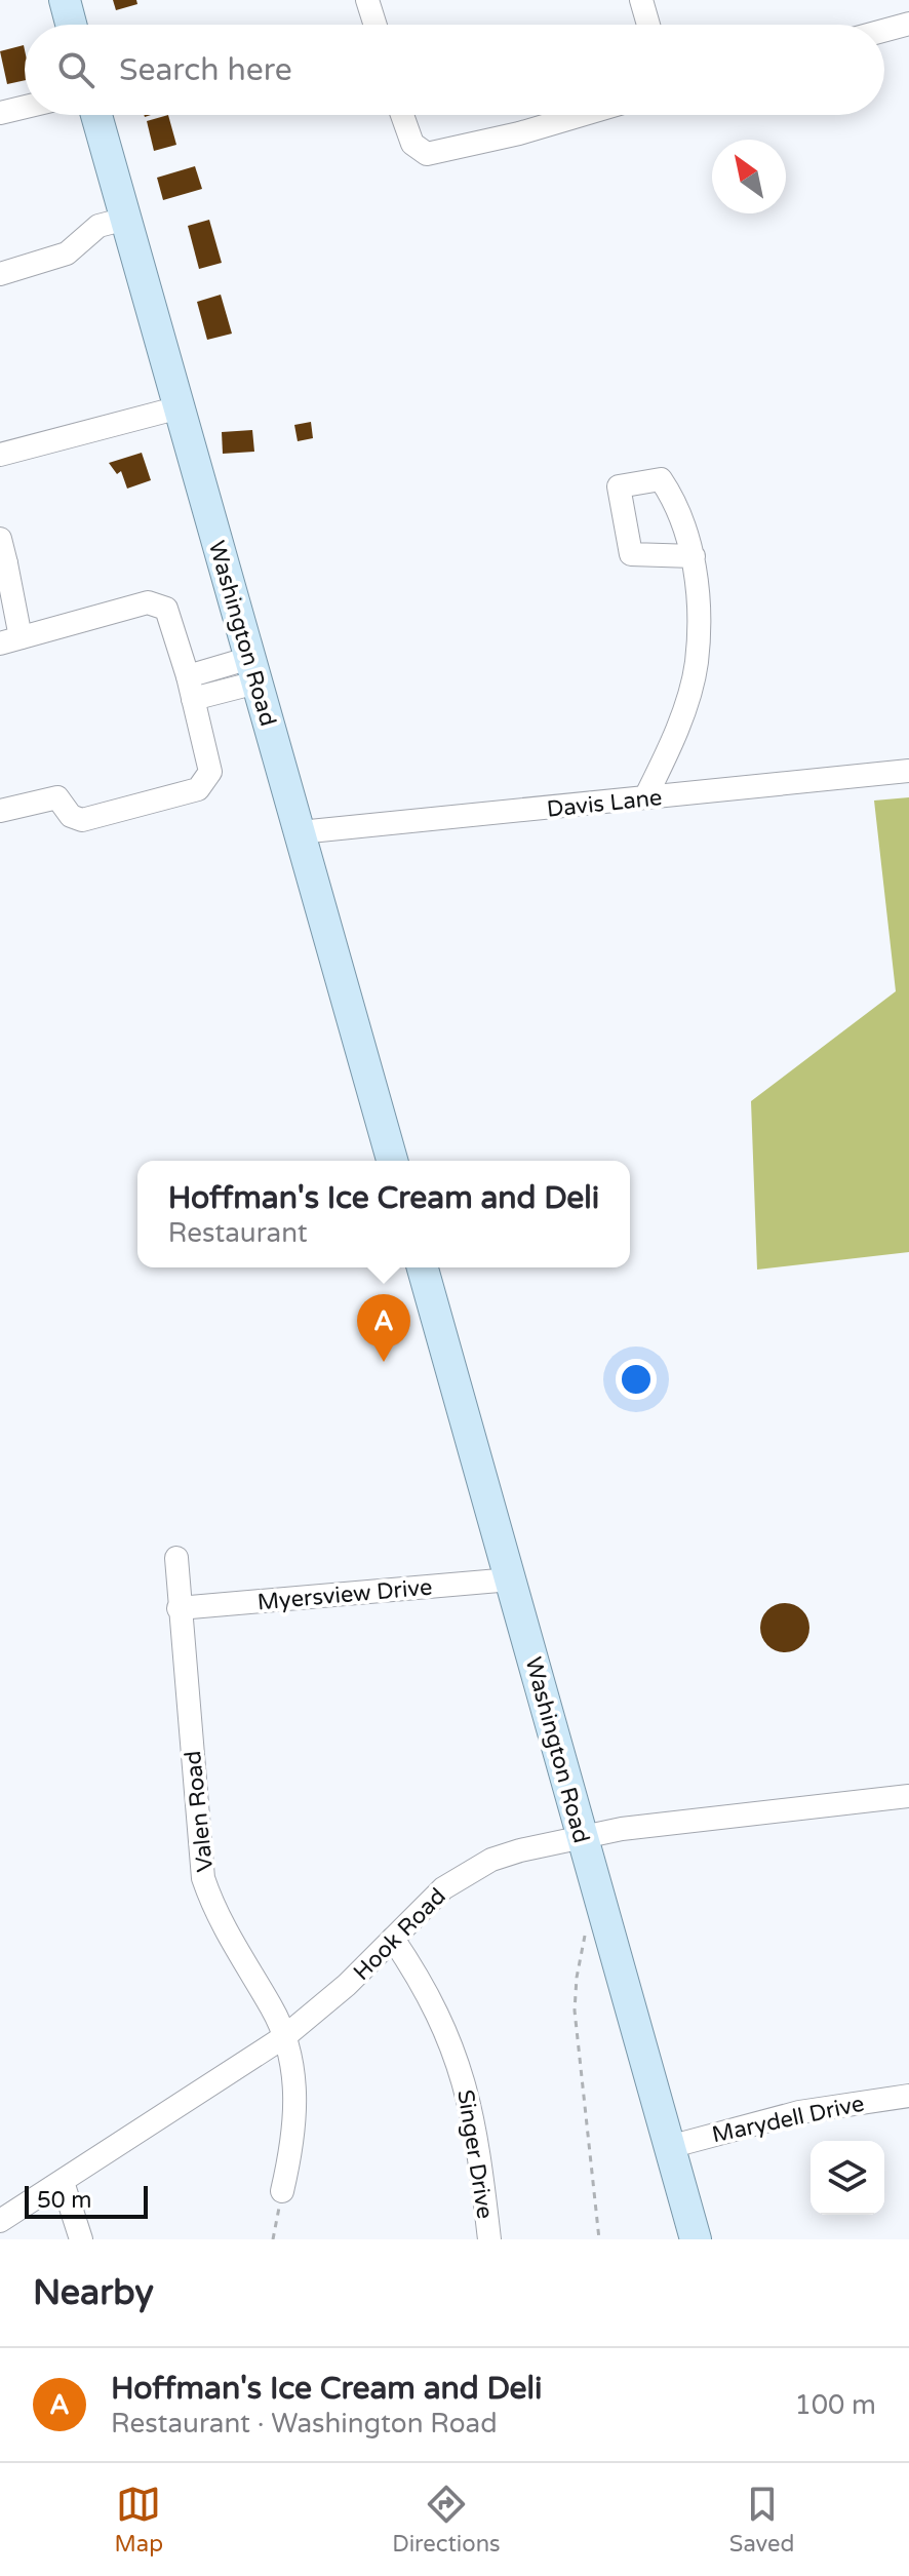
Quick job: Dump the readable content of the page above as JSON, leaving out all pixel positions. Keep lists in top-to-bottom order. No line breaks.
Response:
{"streets":{"main road":["Washington Road"],"street":["Davis Lane","Myersview Drive","Valen Road","Hook Road","Marydell Drive","Singer Drive"]},"crossings":[["Washington Road","Davis Lane"],["Washington Road","Myersview Drive"],["Washington Road","Hook Road"],["Washington Road","Marydell Drive"],["Myersview Drive","Valen Road"],["Valen Road","Hook Road"],["Hook Road","Singer Drive"]],"scale_bar":"50 m","north":"top left","page":{"search":"Search here","popup":["Hoffman's Ice Cream and Deli","Restaurant"],"pins":"A","scale":"50 m","heading":"Nearby","list":[{"mark":"A","name":"Hoffman's Ice Cream and Deli","note":"Restaurant · Washington Road","value":"100 m"}],"nav":["Map","Directions","Saved"]}}
